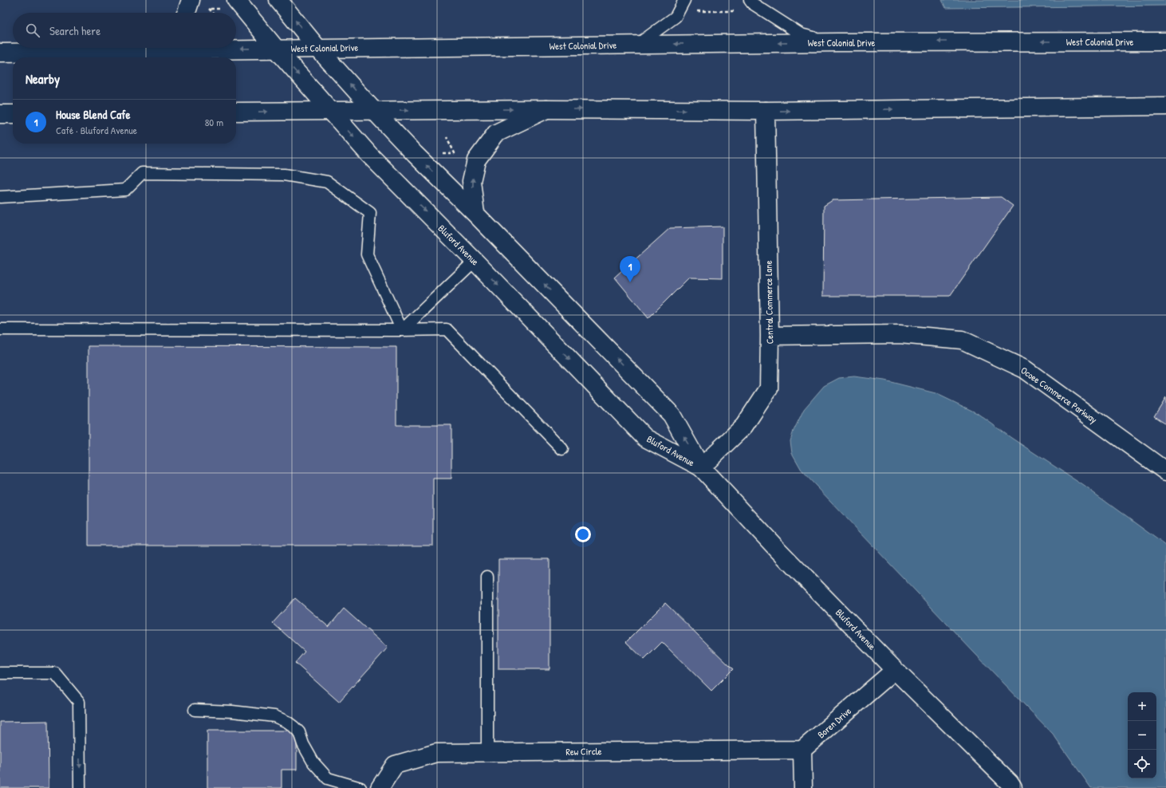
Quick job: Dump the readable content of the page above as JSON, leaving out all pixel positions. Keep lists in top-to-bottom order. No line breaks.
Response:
{"streets":{"main road":["West Colonial Drive","Bluford Avenue","Central Commerce Lane","Ocoee Commerce Parkway","Boren Drive","Rew Circle"]},"crossings":[["West Colonial Drive","Bluford Avenue"],["Bluford Avenue","Central Commerce Lane"],["Bluford Avenue","Boren Drive"],["Central Commerce Lane","Ocoee Commerce Parkway"],["Boren Drive","Rew Circle"]],"page":{"search":"Search here","heading":"Nearby","list":[{"mark":"1","name":"House Blend Cafe","note":"Café · Bluford Avenue","value":"80 m"}],"pins":"1","map_buttons":["+","−"]}}
